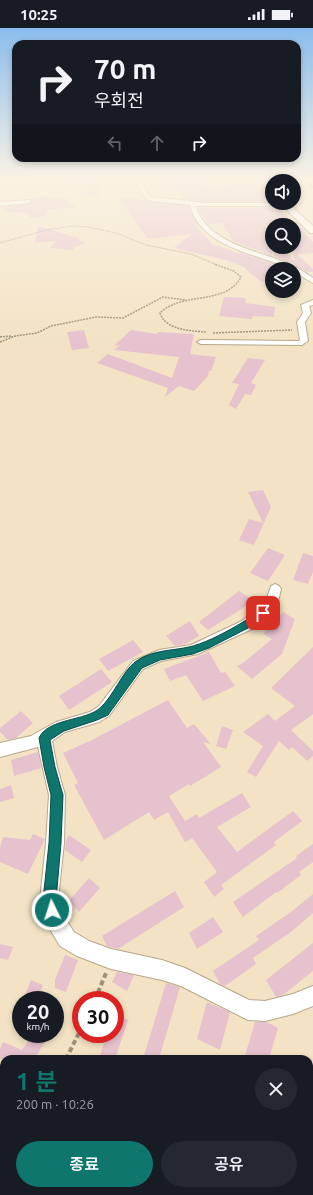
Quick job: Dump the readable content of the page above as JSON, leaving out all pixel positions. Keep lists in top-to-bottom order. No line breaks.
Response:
{"page":{"status":"10:25","turn":["70 m","우회전"],"speed":"20 km/h","limit":"30","heading":["1 분","200 m · 10:26"],"buttons":["종료","공유"]}}
